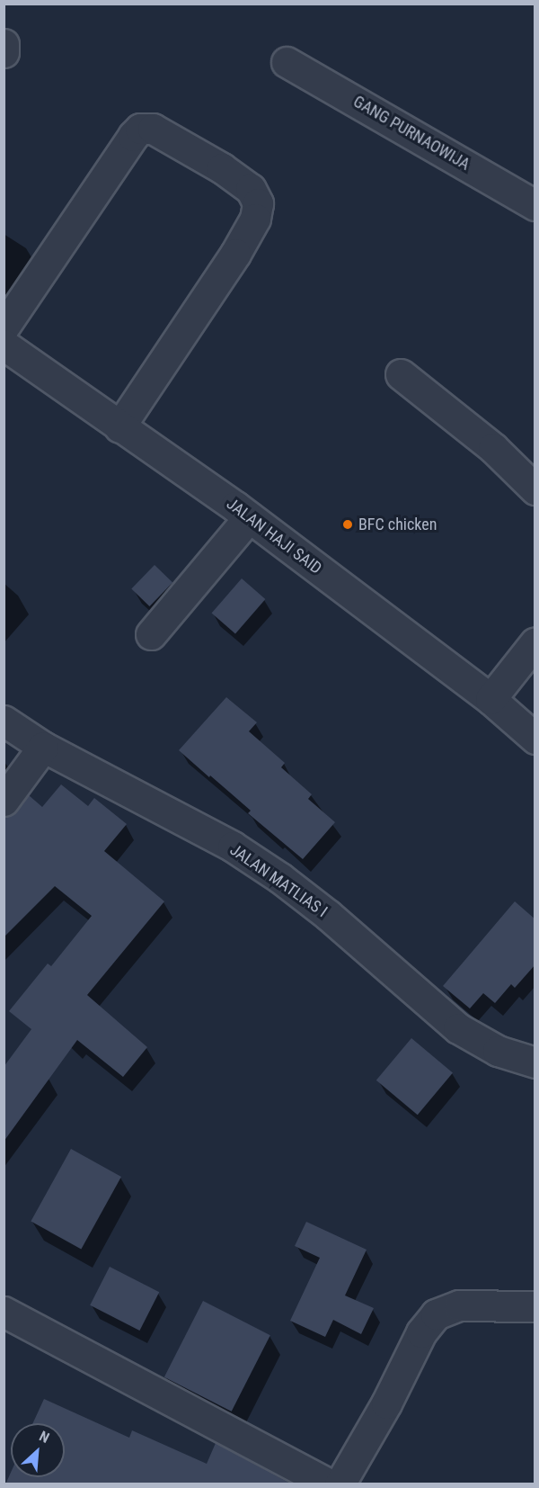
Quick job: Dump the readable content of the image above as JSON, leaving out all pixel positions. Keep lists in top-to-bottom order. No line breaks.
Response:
{"streets":{"street":["GANG PURNAOWIJA","JALAN HAJI SAID","JALAN MATLIAS I"]},"places":["BFC chicken"],"north":"top right"}
